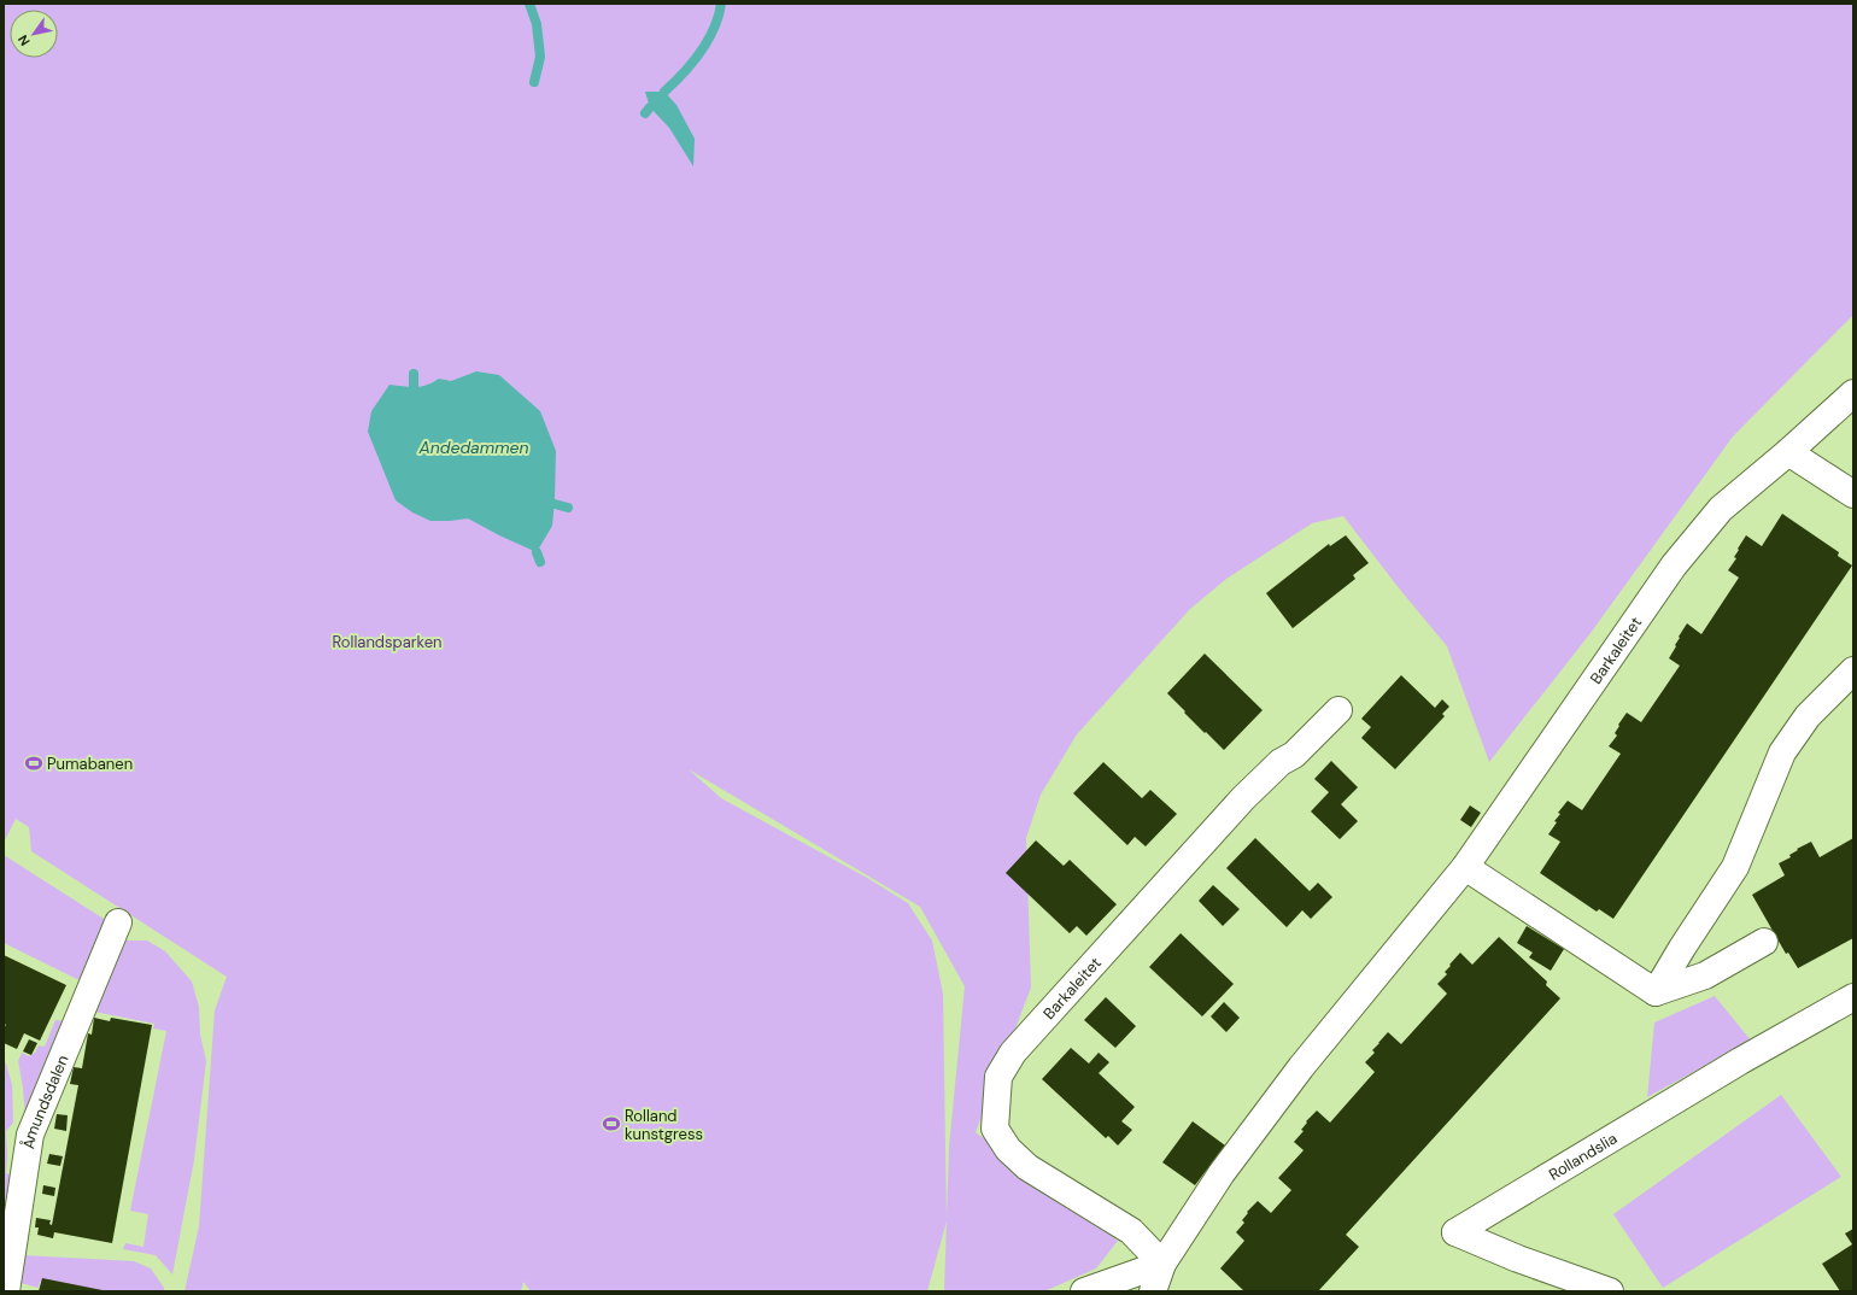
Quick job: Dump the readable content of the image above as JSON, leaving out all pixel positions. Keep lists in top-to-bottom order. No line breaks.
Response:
{"streets":{"street":["Barkaleitet","Åmundsdalen","Rollandslia"]},"water":["Andedammen"],"parks":["Rollandsparken"],"places":{"sports":["Pumabanen","Rolland kunstgress"]},"north":"bottom left"}
